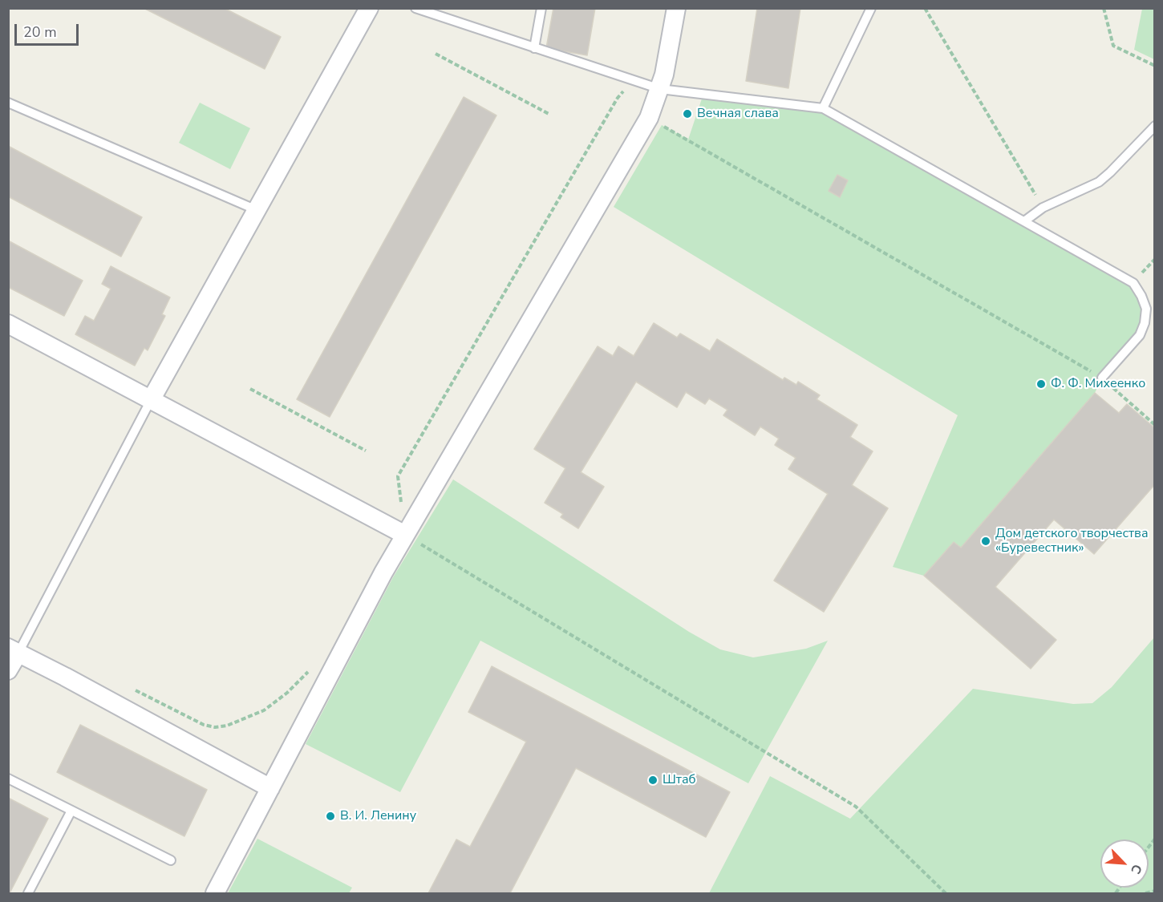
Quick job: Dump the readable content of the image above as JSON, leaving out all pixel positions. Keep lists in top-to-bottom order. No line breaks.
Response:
{"places":["Вечная слава","Ф. Ф. Михеенко","Дом детского творчества «Буревестник»","Штаб","В. И. Ленину"],"scale_bar":"20 m","north":"bottom right"}
